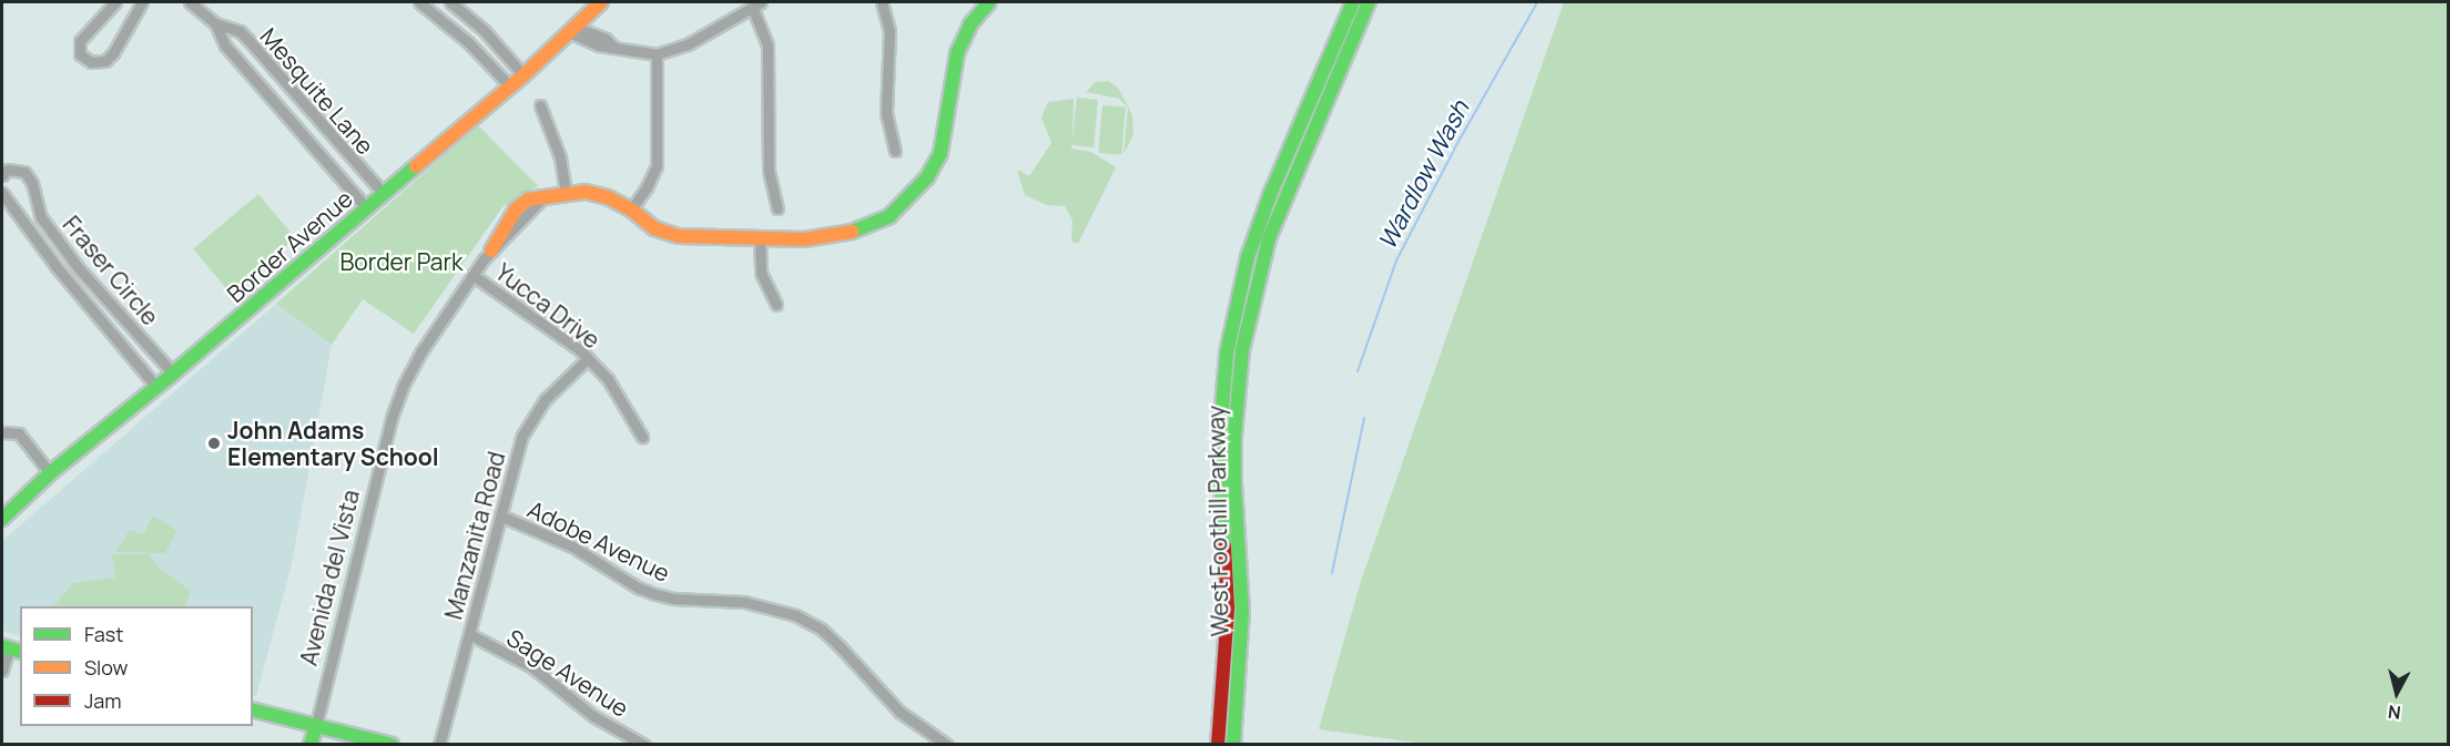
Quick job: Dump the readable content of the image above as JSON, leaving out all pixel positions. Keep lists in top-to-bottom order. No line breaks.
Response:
{"streets":{"main road":["Border Avenue","West Foothill Parkway","Avenida del Vista"],"street":["Mesquite Lane","Fraser Circle","Yucca Drive","Manzanita Road","Adobe Avenue","Sage Avenue"]},"crossings":[["Mesquite Lane","Border Avenue"],["Border Avenue","Fraser Circle"],["Yucca Drive","Manzanita Road"],["Yucca Drive","Avenida del Vista"],["Manzanita Road","Adobe Avenue"],["Manzanita Road","Sage Avenue"]],"water":["Wardlow Wash"],"parks":["Border Park"],"places":["John Adams Elementary School"],"legend":["Fast","Slow","Jam"],"north":"bottom"}
